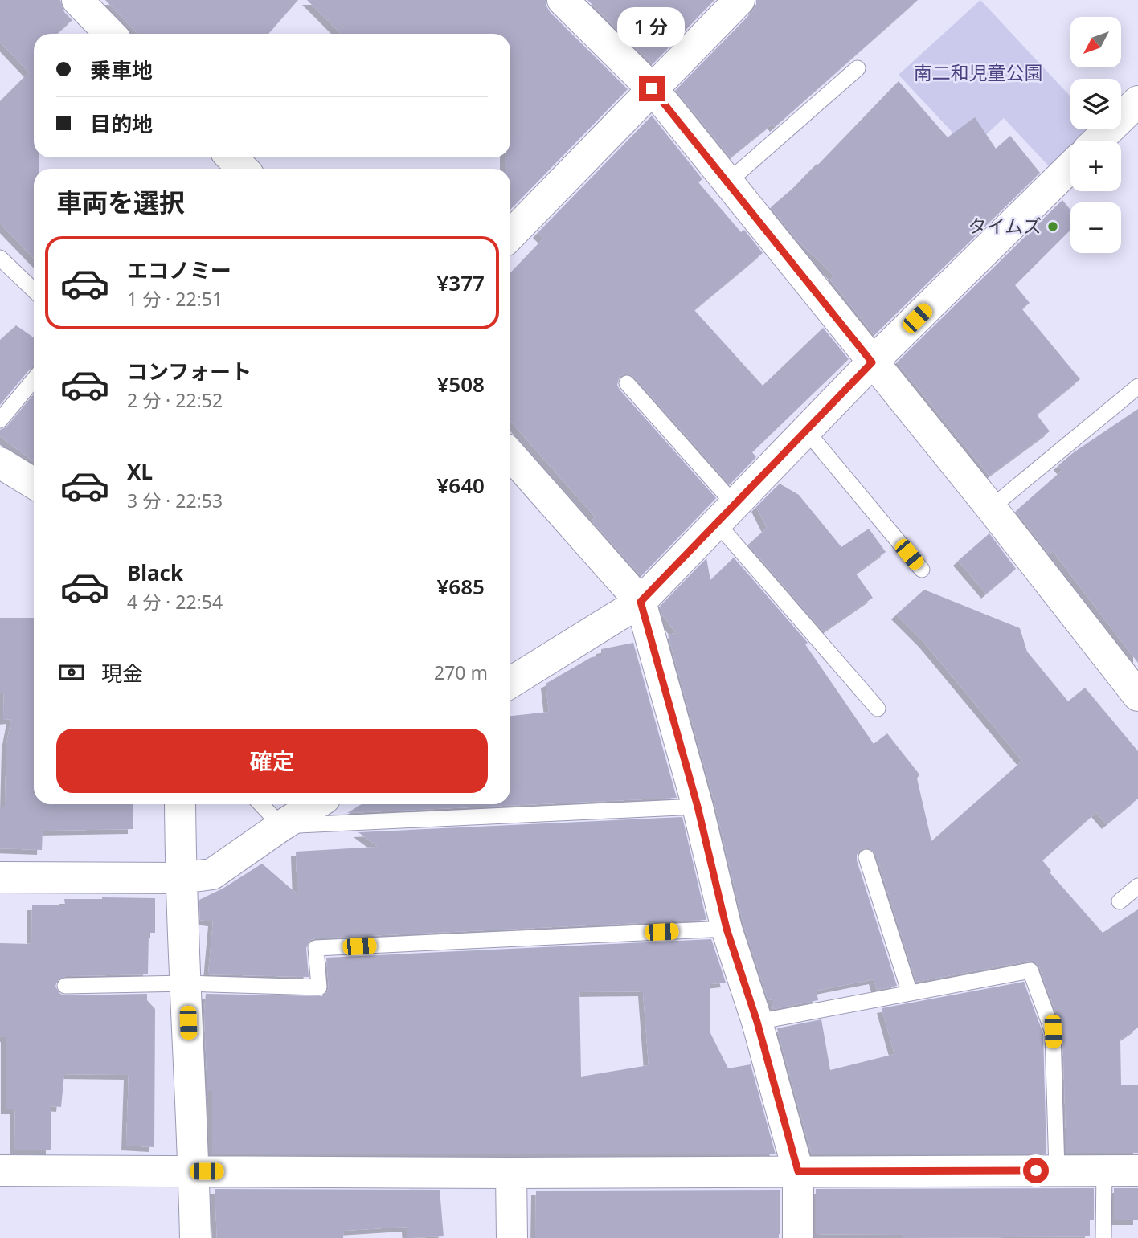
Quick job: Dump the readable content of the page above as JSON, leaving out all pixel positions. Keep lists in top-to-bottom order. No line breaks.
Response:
{"parks":["南二和児童公園"],"places":["タイムズ"],"north":"bottom left","page":{"bubble":"1 分","map_buttons":["+","−"],"banner":["乗車地","目的地"],"heading":"車両を選択","list":[{"name":"エコノミー","note":"1 分 · 22:51","value":"¥377"},{"name":"コンフォート","note":"2 分 · 22:52","value":"¥508"},{"name":"XL","note":"3 分 · 22:53","value":"¥640"},{"name":"Black","note":"4 分 · 22:54","value":"¥685"}],"pay":["現金","270 m"],"buttons":"確定"}}
